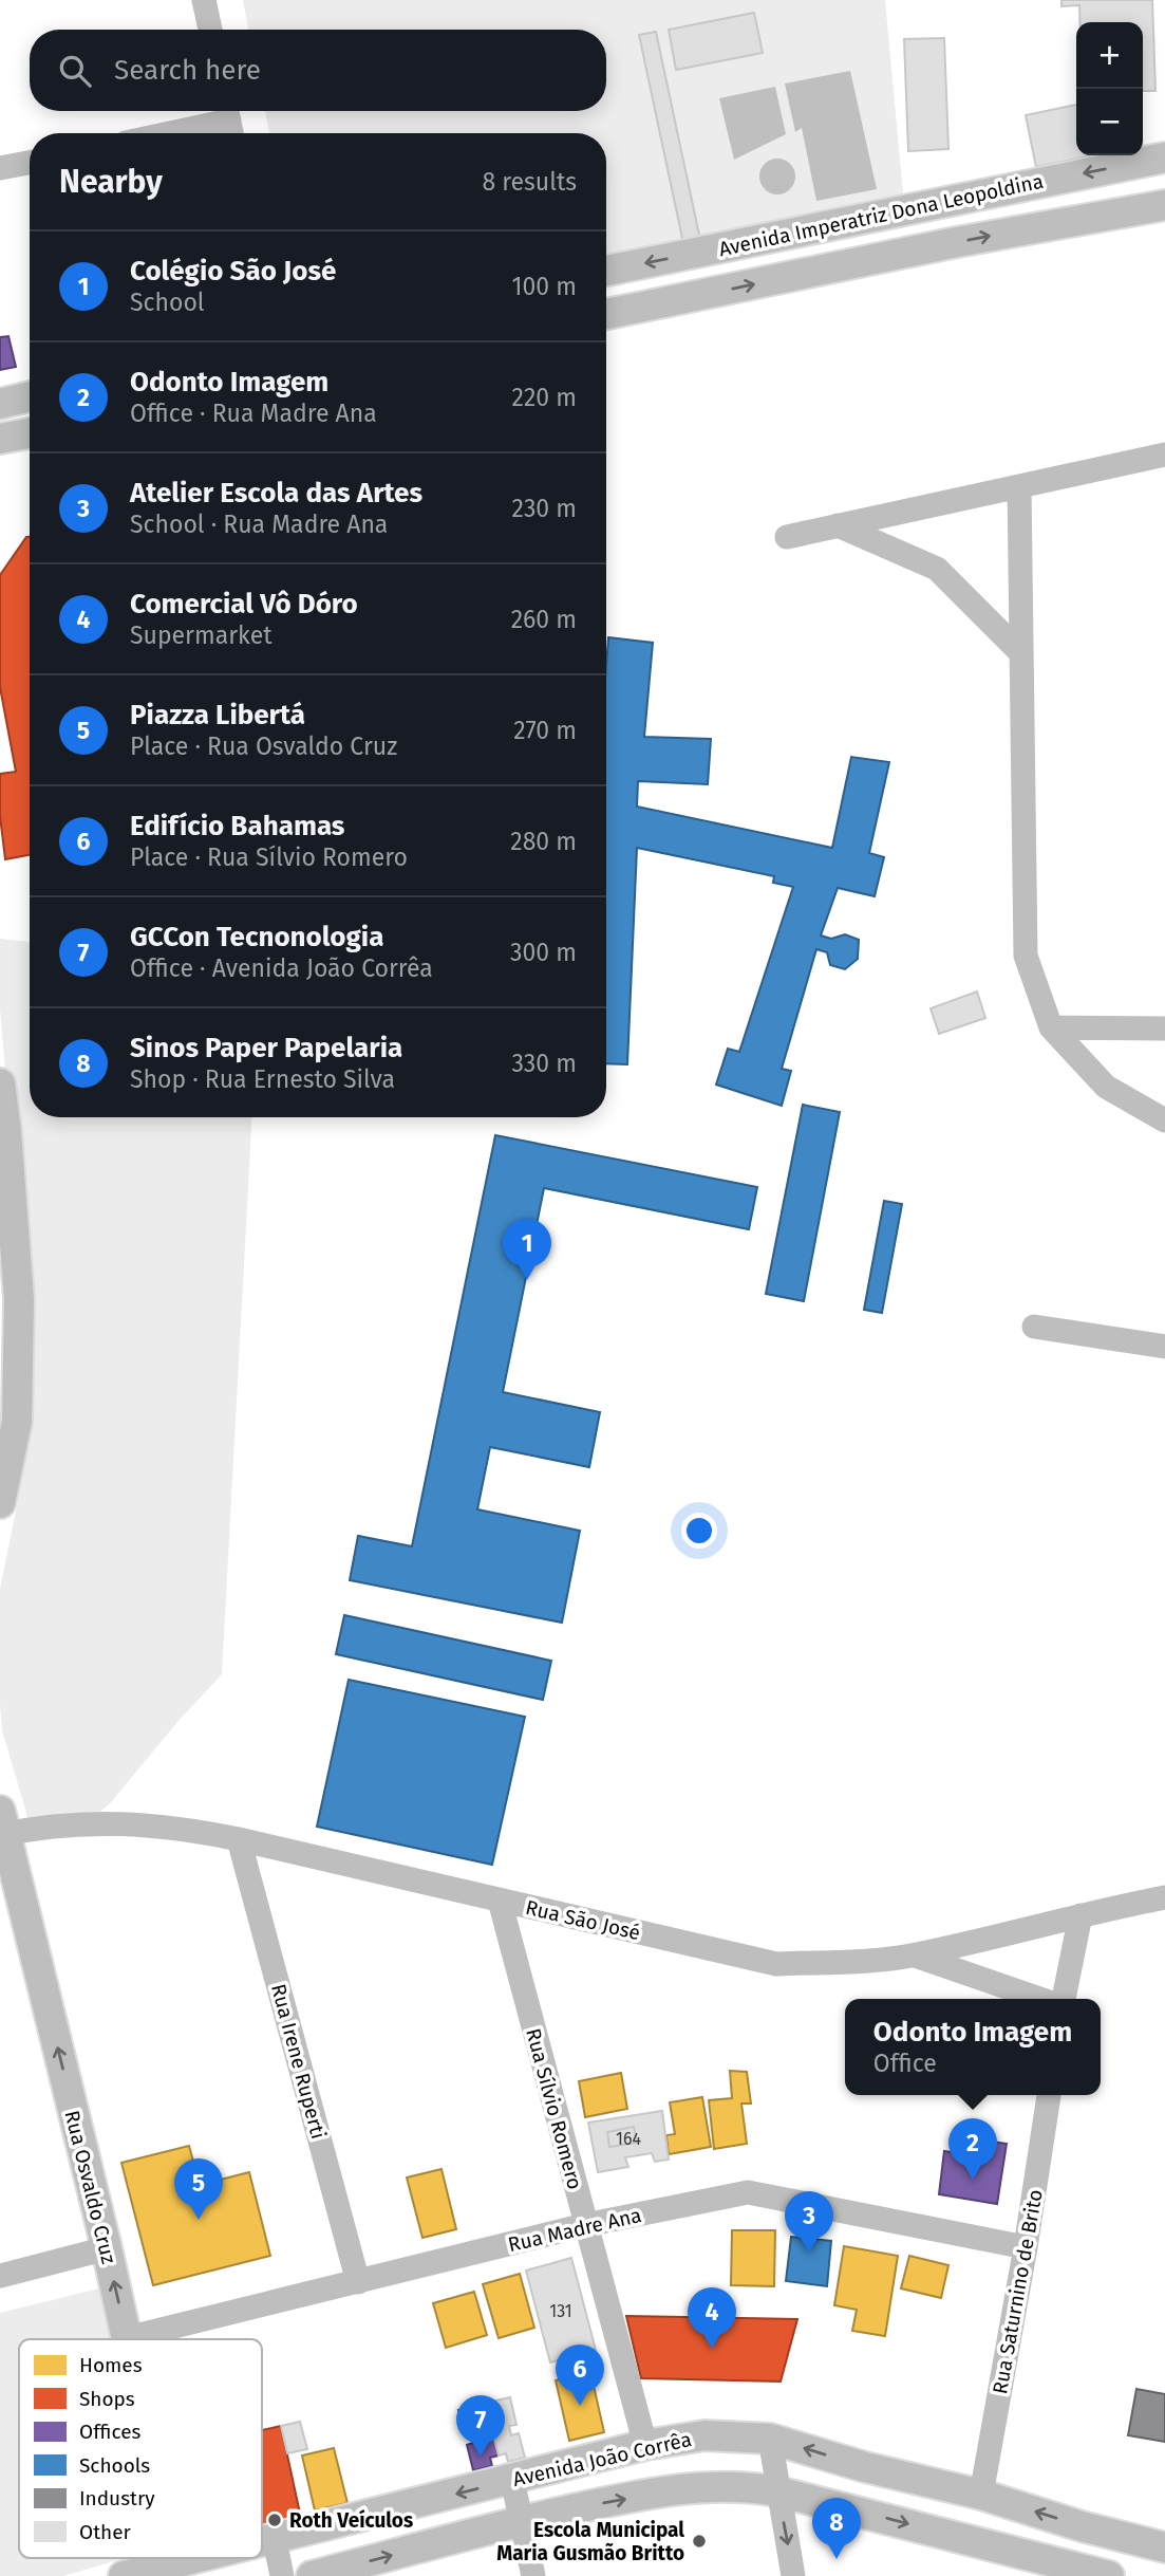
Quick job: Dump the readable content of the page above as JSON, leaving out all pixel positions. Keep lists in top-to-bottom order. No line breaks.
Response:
{"streets":{"main road":["Avenida Imperatriz Dona Leopoldina","Rua Osvaldo Cruz","Avenida João Corrêa"],"street":["Rua São José","Rua Irene Ruperti","Rua Sílvio Romero","Rua Madre Ana","Rua Saturnino de Brito"]},"crossings":[["Rua São José","Rua Irene Ruperti"],["Rua São José","Rua Sílvio Romero"],["Rua São José","Rua Osvaldo Cruz"],["Rua Irene Ruperti","Rua Madre Ana"],["Rua Sílvio Romero","Rua Madre Ana"],["Rua Sílvio Romero","Avenida João Corrêa"],["Rua Osvaldo Cruz","Rua Madre Ana"],["Rua Madre Ana","Rua Saturnino de Brito"],["Rua Saturnino de Brito","Avenida João Corrêa"]],"one_way":["Rua Osvaldo Cruz"],"places":["Roth Veículos","Escola Municipal Maria Gusmão Britto"],"house_numbers":["164","131"],"legend":["Homes","Shops","Offices","Schools","Industry","Other"],"page":{"map_buttons":["+","−"],"search":"Search here","heading":["Nearby","8 results"],"list":[{"mark":"1","name":"Colégio São José","note":"School","value":"100 m"},{"mark":"2","name":"Odonto Imagem","note":"Office · Rua Madre Ana","value":"220 m"},{"mark":"3","name":"Atelier Escola das Artes","note":"School · Rua Madre Ana","value":"230 m"},{"mark":"4","name":"Comercial Vô Dóro","note":"Supermarket","value":"260 m"},{"mark":"5","name":"Piazza Libertá","note":"Place · Rua Osvaldo Cruz","value":"270 m"},{"mark":"6","name":"Edifício Bahamas","note":"Place · Rua Sílvio Romero","value":"280 m"},{"mark":"7","name":"GCCon Tecnonologia","note":"Office · Avenida João Corrêa","value":"300 m"},{"mark":"8","name":"Sinos Paper Papelaria","note":"Shop · Rua Ernesto Silva","value":"330 m"}],"pins":["1","2","5","3","4","6","7","8"],"popup":["Odonto Imagem","Office"]}}
